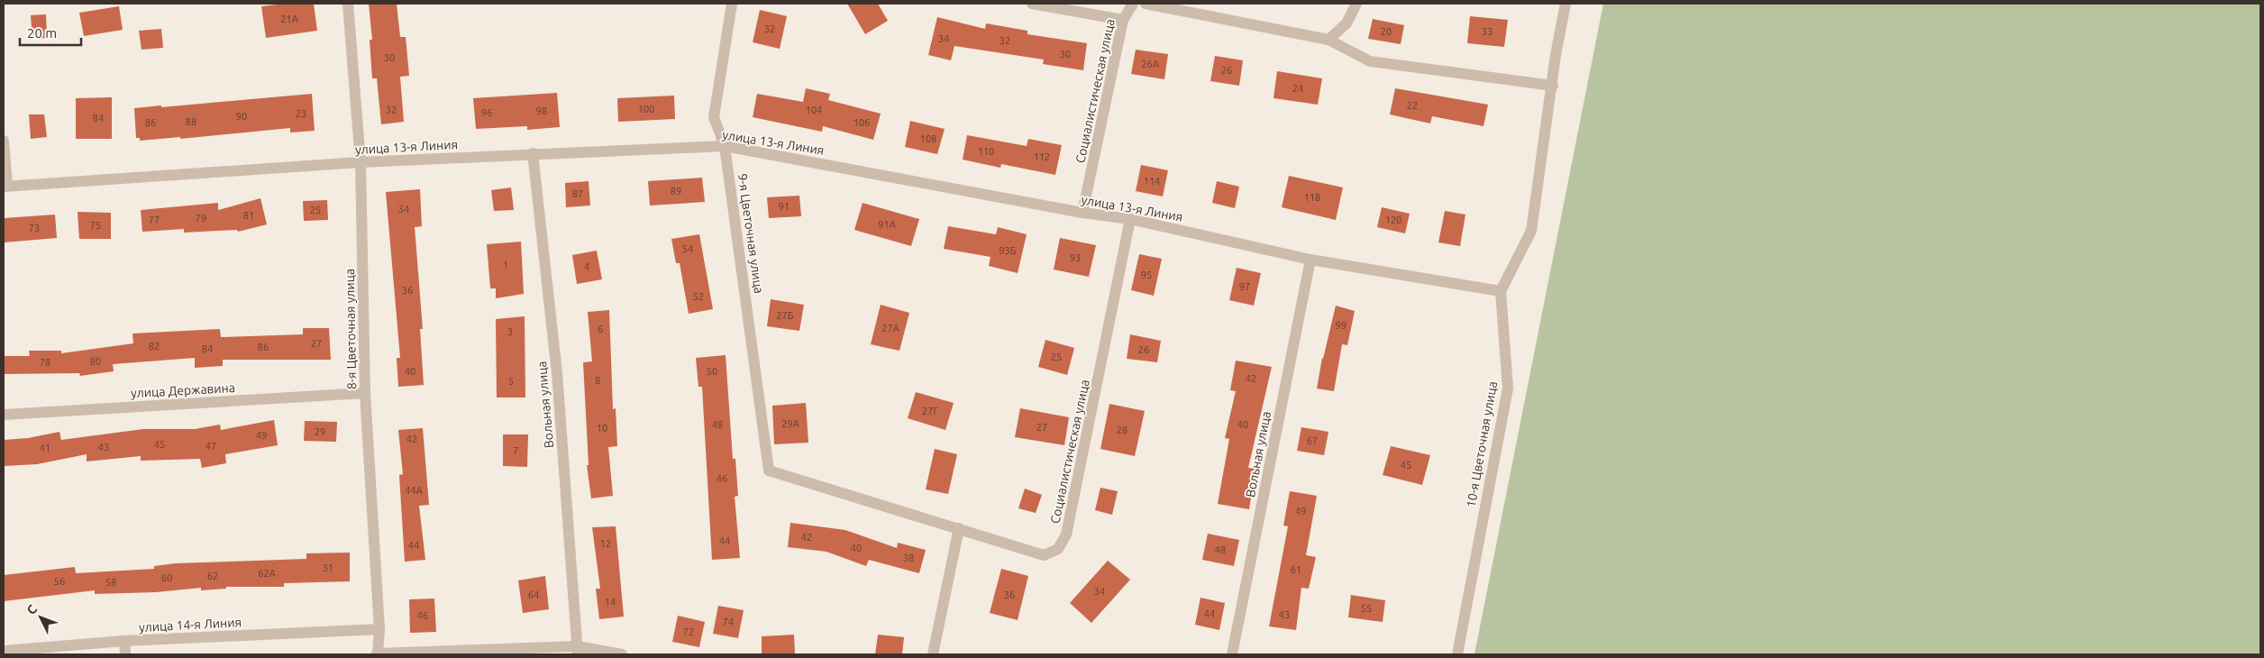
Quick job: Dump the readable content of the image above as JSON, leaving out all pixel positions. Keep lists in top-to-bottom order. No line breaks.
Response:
{"streets":{"lane":["Социалистическая улица","улица 13-я Линия","9-я Цветочная улица","8-я Цветочная улица","улица Державина","Вольная улица","10-я Цветочная улица","улица 14-я Линия"]},"crossings":[["Социалистическая улица","улица 13-я Линия"],["Социалистическая улица","9-я Цветочная улица"],["улица 13-я Линия","9-я Цветочная улица"],["улица 13-я Линия","8-я Цветочная улица"],["улица 13-я Линия","Вольная улица"],["улица 13-я Линия","10-я Цветочная улица"],["8-я Цветочная улица","улица Державина"],["8-я Цветочная улица","улица 14-я Линия"]],"house_numbers":["21А","32","20","33","34","32","30","30","26А","26","24","22","100","32","104","98","96","23","90","84","88","86","106","108","110","112","114","89","87","118","91","34","25","81","79","77","120","91А","75","73","54","93Б","93","1","4","95","97","36","52","27Б","99","27А","6","3","27","82","86","84","26","25","80","78","40","50","42","8","5","27Г","29А","48","40","27","10","28","29","49","42","67","45","47","43","41","7","45","46","44А","49","42","44","12","44","40","48","38","31","61","62А","62","60","56","58","34","64","36","14","55","44","43","46","74","72"],"scale_bar":"20 m","north":"top left"}
